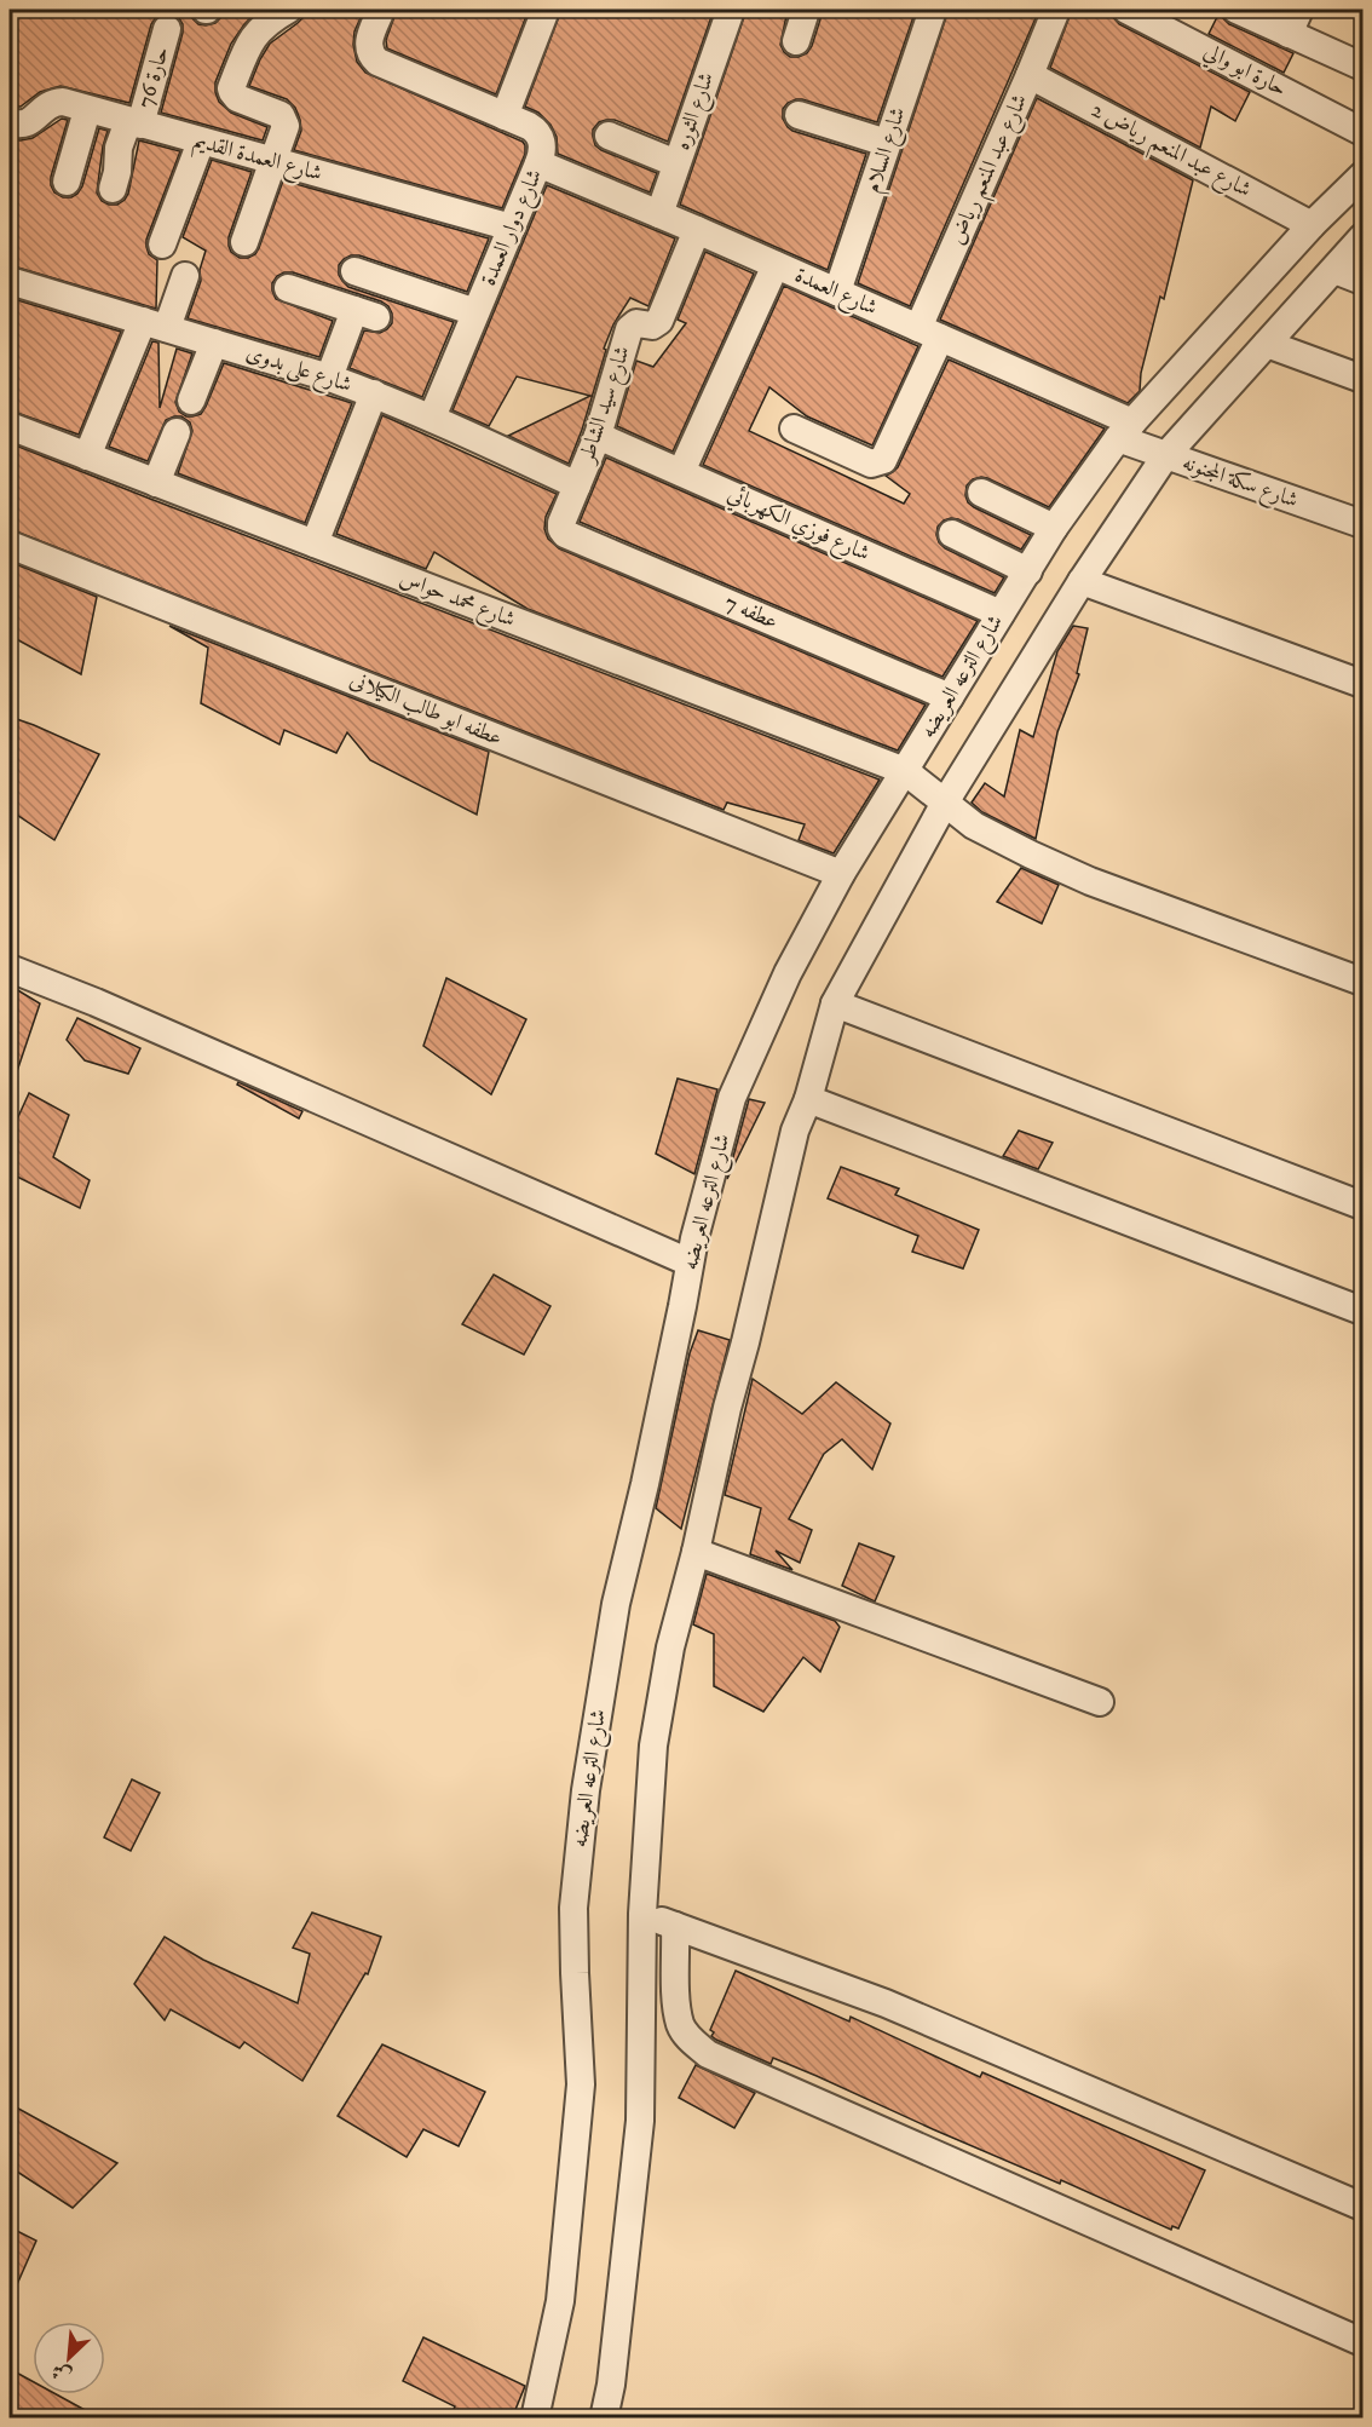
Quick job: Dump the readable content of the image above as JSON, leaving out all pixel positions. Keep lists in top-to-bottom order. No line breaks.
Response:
{"streets":{"street":["حارة ابو والي","حارة 76","شارع الثوره","شارع السلام","شارع عبد المنعم رياض 2","شارع العمدة القديم","شارع عبد المنعم رياض","شارع دوار العمدة","شارع العمدة","شارع على بدوى","شارع سيد الشاطر","شارع سكة المجنونه","شارع فوزي الكهربائي","شارع محمد حواس","عطفه 7","شارع الترعه العريضه","عطفه ابو طالب الكيلانى"]},"crossings":[["حارة 76","شارع العمدة القديم"],["شارع الثوره","شارع العمدة"],["شارع السلام","شارع العمدة"],["شارع عبد المنعم رياض 2","شارع عبد المنعم رياض"],["شارع عبد المنعم رياض 2","شارع الترعه العريضه"],["شارع العمدة القديم","شارع دوار العمدة"],["شارع عبد المنعم رياض","شارع العمدة"],["شارع دوار العمدة","شارع العمدة"],["شارع دوار العمدة","شارع على بدوى"],["شارع العمدة","شارع سيد الشاطر"],["شارع العمدة","شارع سكة المجنونه"],["شارع العمدة","شارع الترعه العريضه"],["شارع على بدوى","شارع سيد الشاطر"],["شارع سيد الشاطر","شارع فوزي الكهربائي"],["شارع سيد الشاطر","عطفه 7"],["شارع سكة المجنونه","شارع الترعه العريضه"],["شارع فوزي الكهربائي","شارع الترعه العريضه"],["شارع محمد حواس","شارع الترعه العريضه"],["عطفه 7","شارع الترعه العريضه"],["شارع الترعه العريضه","عطفه ابو طالب الكيلانى"]],"north":"bottom left"}
